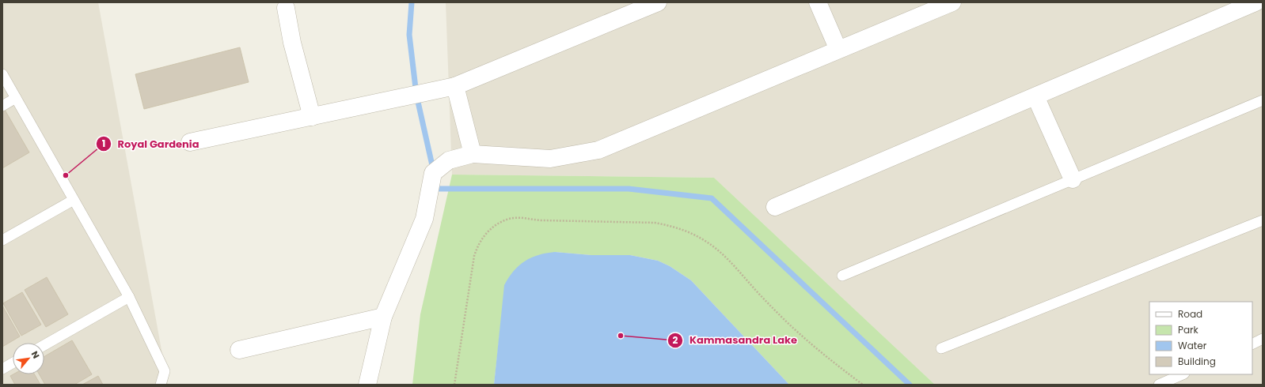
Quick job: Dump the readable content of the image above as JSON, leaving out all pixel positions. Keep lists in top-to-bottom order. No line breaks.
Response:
{"places":["Royal Gardenia","Kammasandra Lake"],"legend":["Road","Park","Water","Building"],"north":"top right"}
